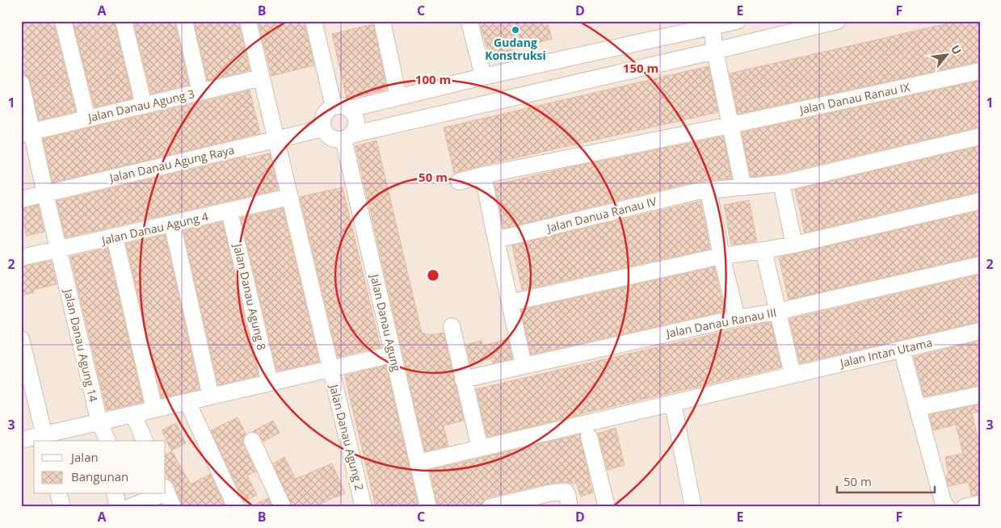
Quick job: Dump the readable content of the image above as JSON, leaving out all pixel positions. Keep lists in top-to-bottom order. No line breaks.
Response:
{"streets":{"street":["Jalan Danau Ranau IX","Jalan Danau Agung 3","Jalan Danau Agung Raya","Jalan Danua Ranau IV","Jalan Danau Agung 4","Jalan Danau Agung 8","Jalan Danau Agung","Jalan Danau Ranau III","Jalan Danau Agung 14","Jalan Intan Utama","Jalan Danau Agung 2"]},"crossings":[["Jalan Danau Agung 3","Jalan Danau Agung 14"],["Jalan Danau Agung 3","Jalan Danau Agung 2"],["Jalan Danau Agung Raya","Jalan Danau Agung"],["Jalan Danau Agung Raya","Jalan Danau Agung 14"],["Jalan Danau Agung Raya","Jalan Danau Agung 2"],["Jalan Danau Agung 4","Jalan Danau Agung 8"],["Jalan Danau Agung 4","Jalan Danau Agung 14"],["Jalan Danau Agung 4","Jalan Danau Agung 2"],["Jalan Danau Agung","Jalan Intan Utama"]],"places":["Gudang Konstruksi"],"legend":["Jalan","Bangunan"],"scale_bar":"50 m","north":"top right","grid":{"columns":["A","B","C","D","E","F"],"rows":["1","2","3"]},"rings":["150 m","100 m","50 m"]}
